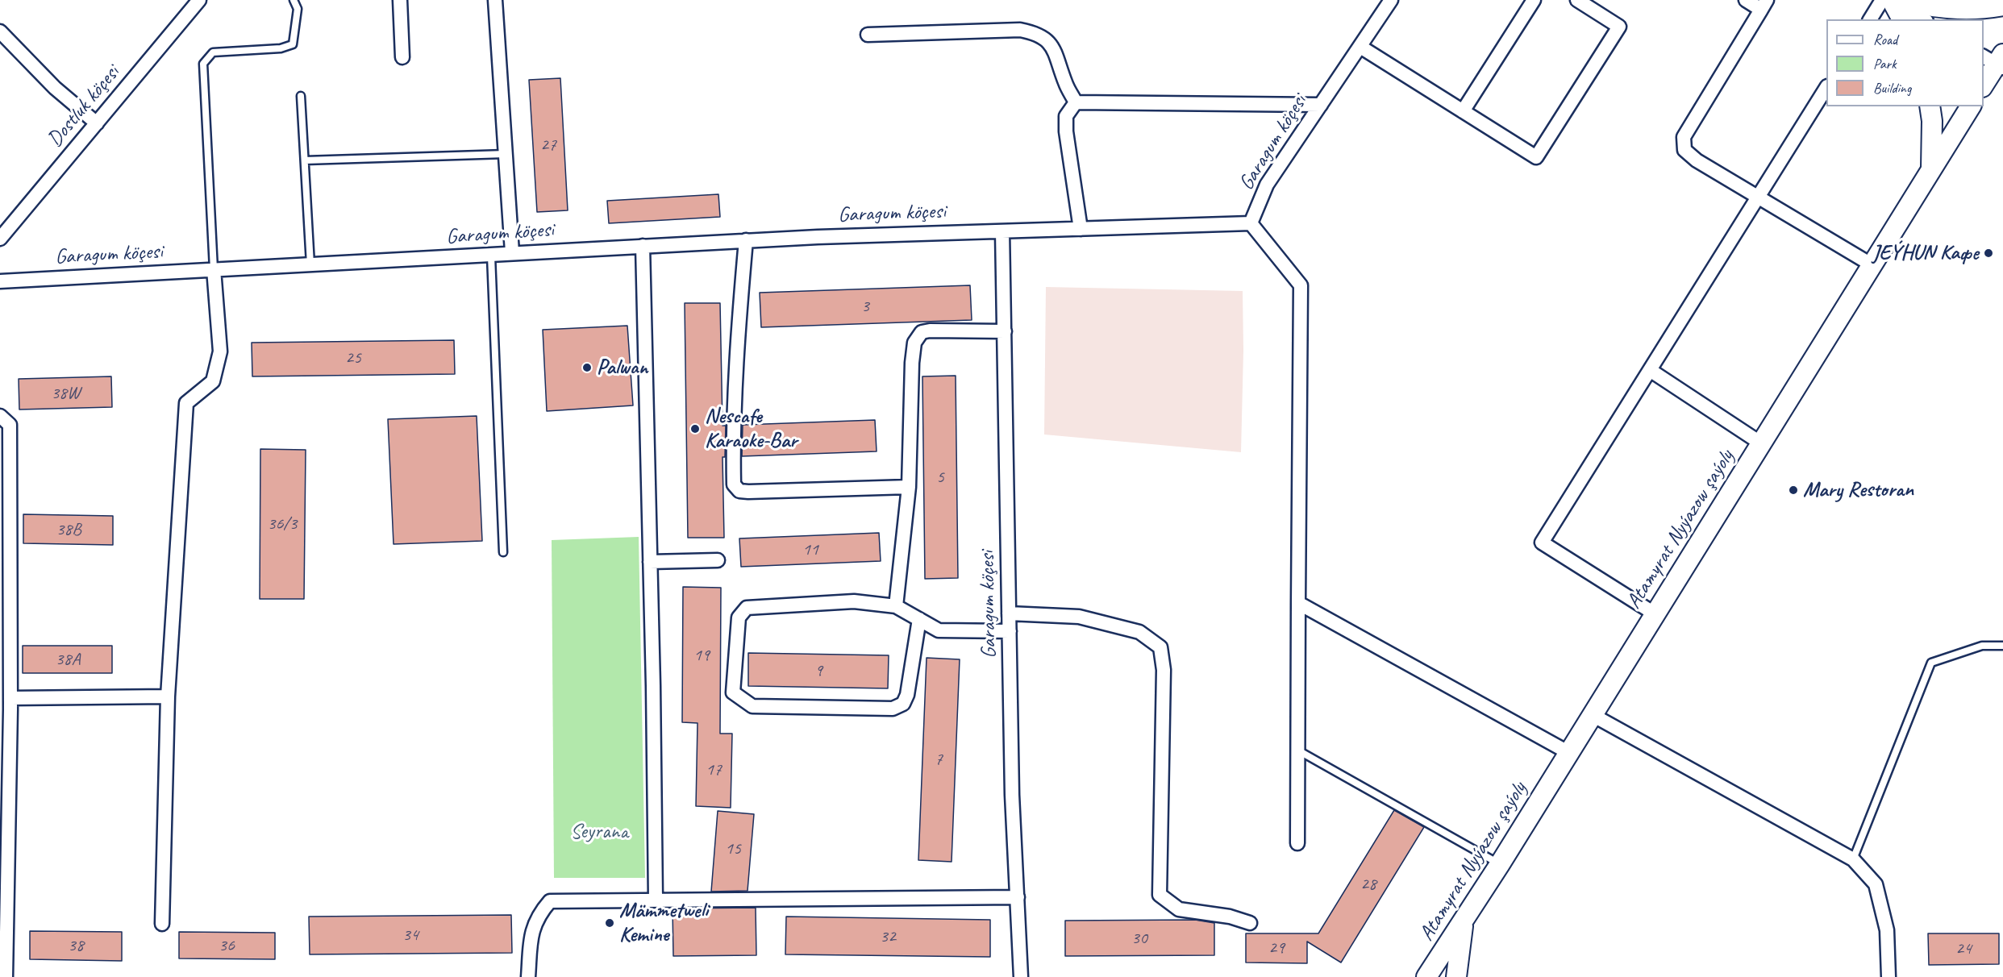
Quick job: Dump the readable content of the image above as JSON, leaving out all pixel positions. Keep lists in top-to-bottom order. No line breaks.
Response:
{"streets":{"street":["Dostluk köçesi","Garagum köçesi","Atamyrat Nyýazow şaýoly"]},"parks":["Seyrana"],"places":["JEÝHUN Кафе","Palwan","Nescafe Karaoke-Bar","Mary Restoran","Mämmetweli Kemine"],"house_numbers":["27","3","25","38W","5","36/3","38B","11","19","38A","9","7","17","15","28","34","32","30","38","36","29","24"],"legend":["Road","Park","Building"]}
